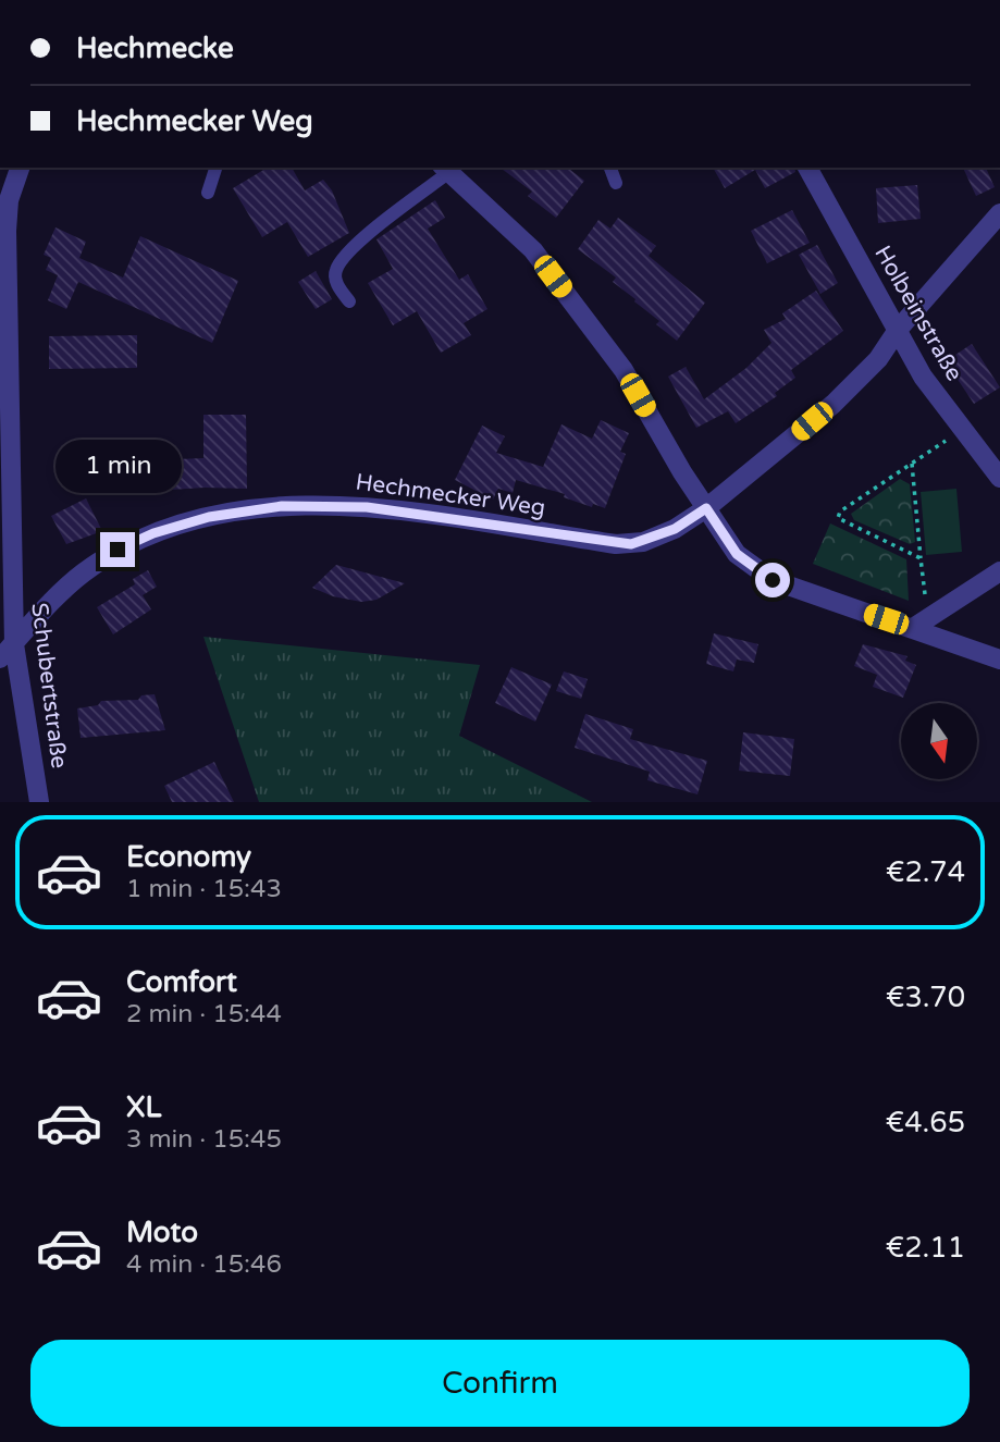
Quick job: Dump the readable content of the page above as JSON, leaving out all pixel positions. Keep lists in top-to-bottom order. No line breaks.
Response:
{"streets":{"street":["Holbeinstraße","Hechmecker Weg","Schubertstraße"]},"crossings":[["Holbeinstraße","Hechmecker Weg"],["Hechmecker Weg","Schubertstraße"]],"north":"bottom","page":{"banner":["Hechmecke","Hechmecker Weg"],"bubble":"1 min","list":[{"name":"Economy","note":"1 min · 15:43","value":"€2.74"},{"name":"Comfort","note":"2 min · 15:44","value":"€3.70"},{"name":"XL","note":"3 min · 15:45","value":"€4.65"},{"name":"Moto","note":"4 min · 15:46","value":"€2.11"}],"buttons":"Confirm"}}
